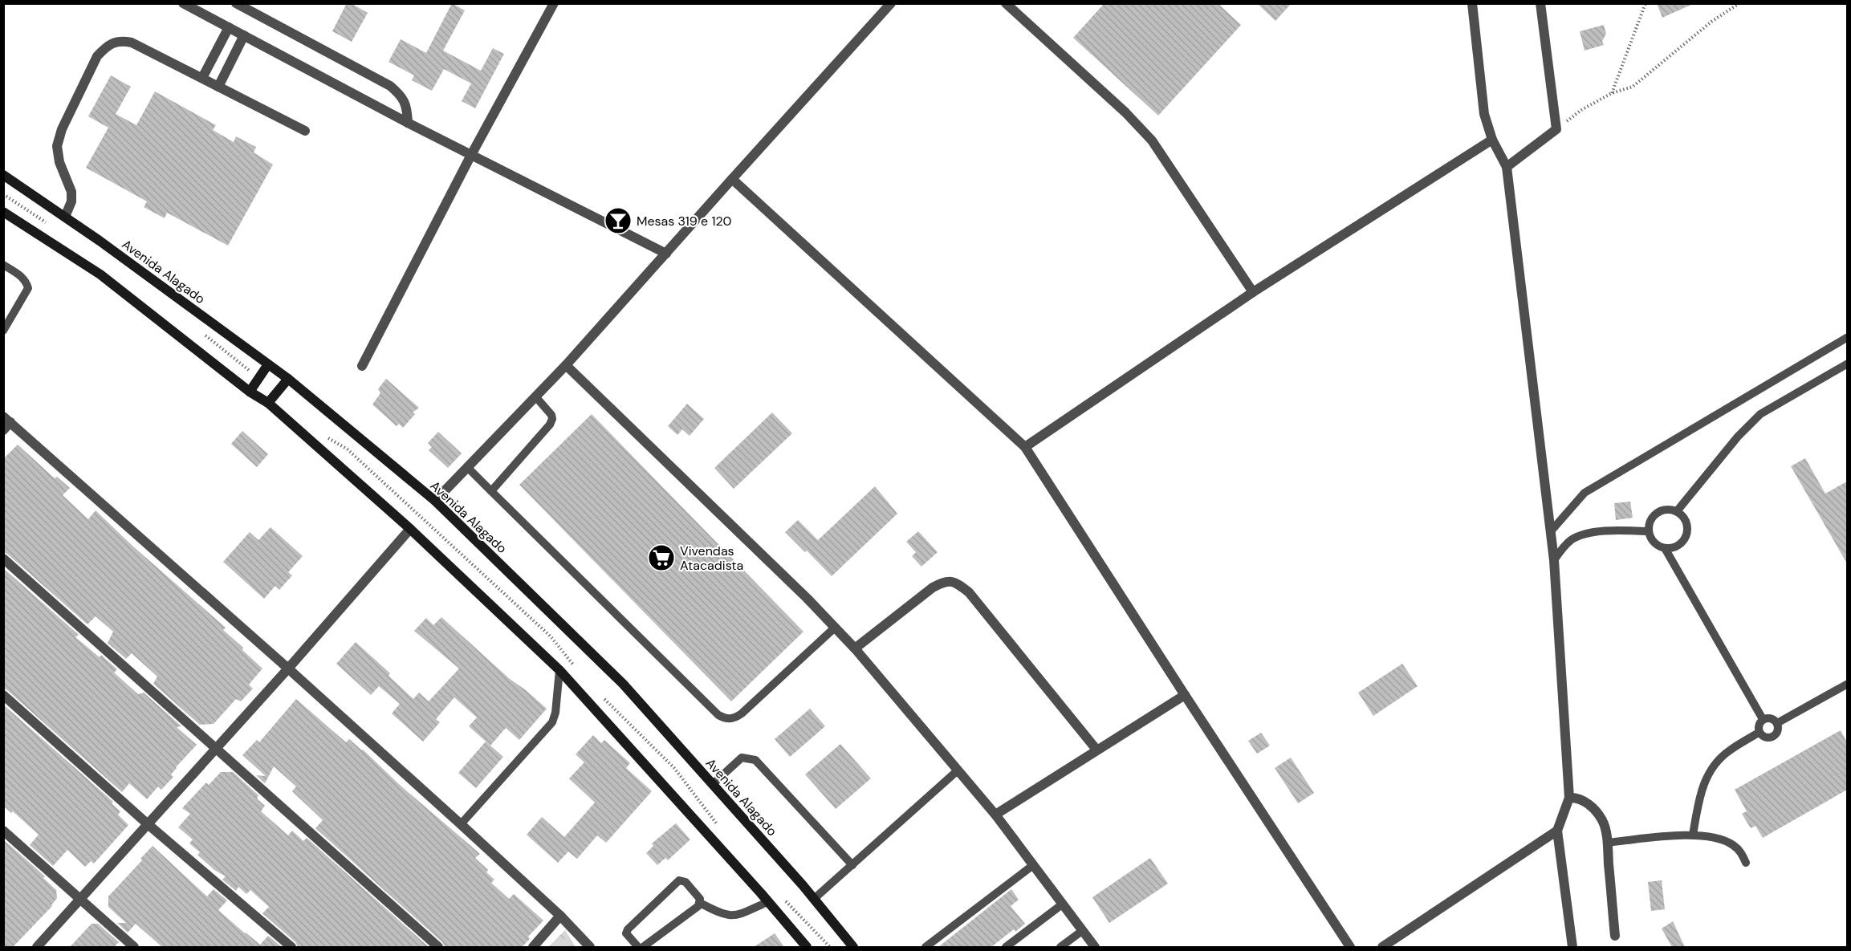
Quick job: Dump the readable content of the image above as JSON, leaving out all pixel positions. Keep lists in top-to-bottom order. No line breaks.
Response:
{"streets":{"main road":["Avenida Alagado"]},"places":{"bar":["Mesas 319 e 120"],"supermarket":["Vivendas Atacadista"]}}
